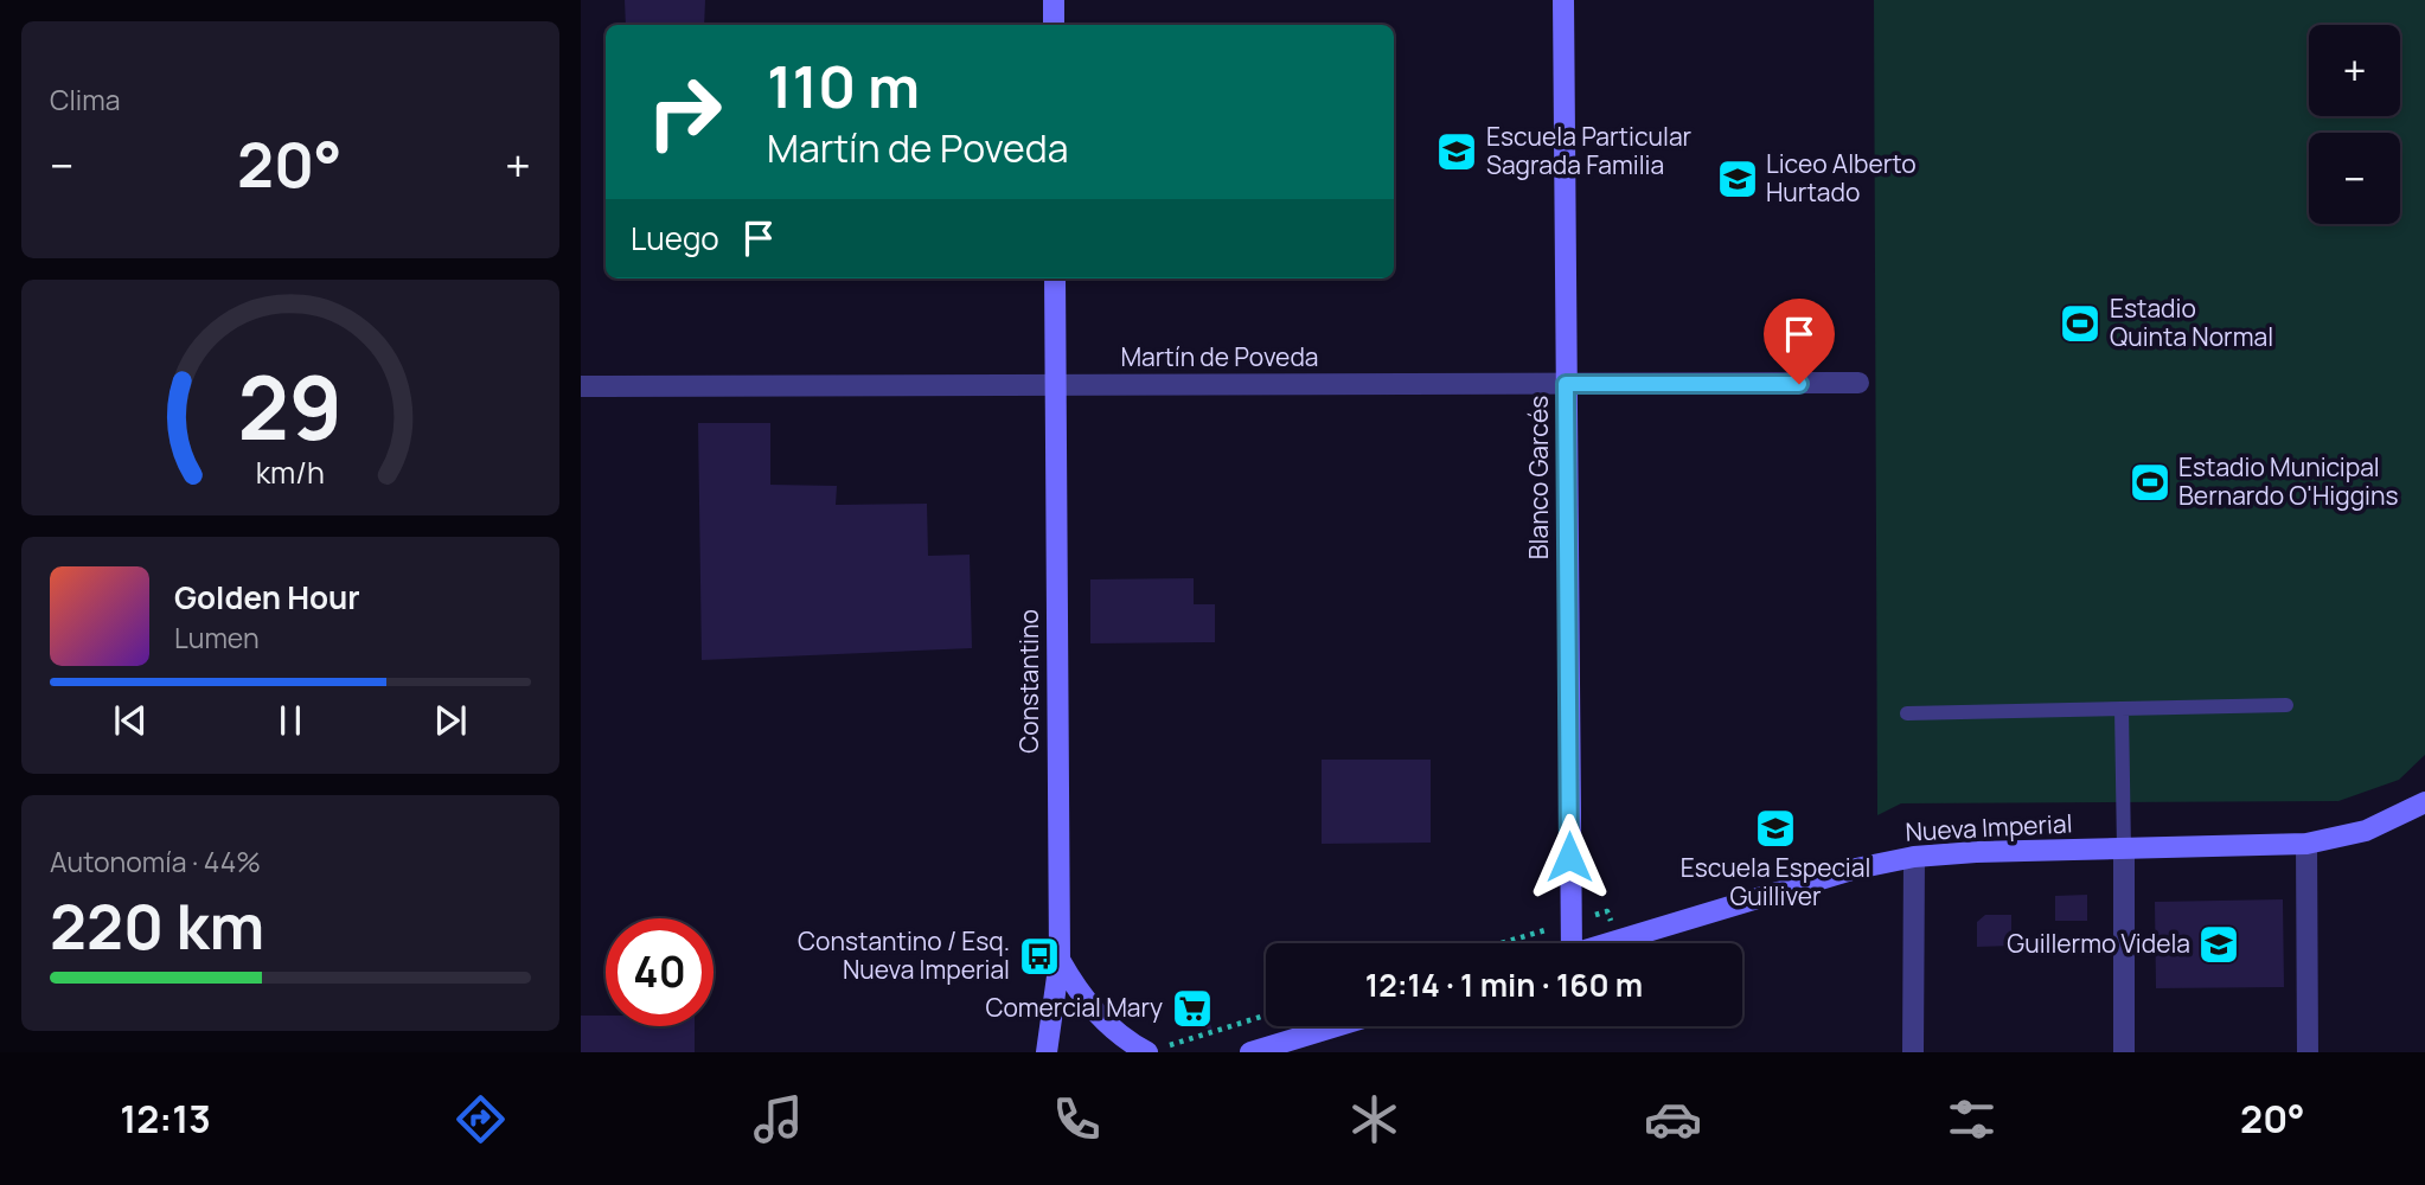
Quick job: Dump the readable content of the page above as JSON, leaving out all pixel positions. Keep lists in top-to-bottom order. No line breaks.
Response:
{"streets":{"street":["Martín de Poveda","Blanco Garcés","Constantino","Nueva Imperial"]},"crossings":[["Martín de Poveda","Blanco Garcés"],["Martín de Poveda","Constantino"]],"places":{"school or university":["Escuela Particular Sagrada Familia","Liceo Alberto Hurtado","Escuela Especial Guilliver","Guillermo Videla"],"sports":["Estadio Quinta Normal","Estadio Municipal Bernardo O'Higgins"],"bus stop":["Constantino / Esq. Nueva Imperial"],"supermarket":["Comercial Mary"]},"page":{"tile":["Clima",["Autonomía · 44%","220 km"]],"map_buttons":["+","−"],"turn":["110 m","Martín de Poveda"],"heat":["−","20°","+"],"then":"Luego","song":["Golden Hour","Lumen"],"limit":"40","trip":"12:14 · 1 min · 160 m","tabs":["12:13","20°"],"gauge":["29","km/h"]}}
